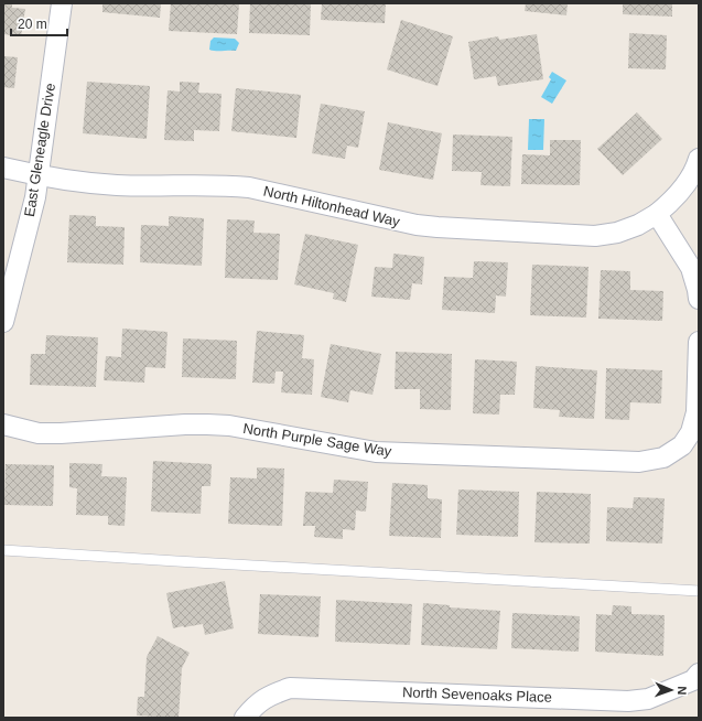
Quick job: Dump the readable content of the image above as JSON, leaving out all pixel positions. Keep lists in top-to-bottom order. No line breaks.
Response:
{"streets":{"street":["East Gleneagle Drive","North Hiltonhead Way","North Purple Sage Way","North Sevenoaks Place"]},"crossings":[["East Gleneagle Drive","North Hiltonhead Way"]],"scale_bar":"20 m","north":"right"}
